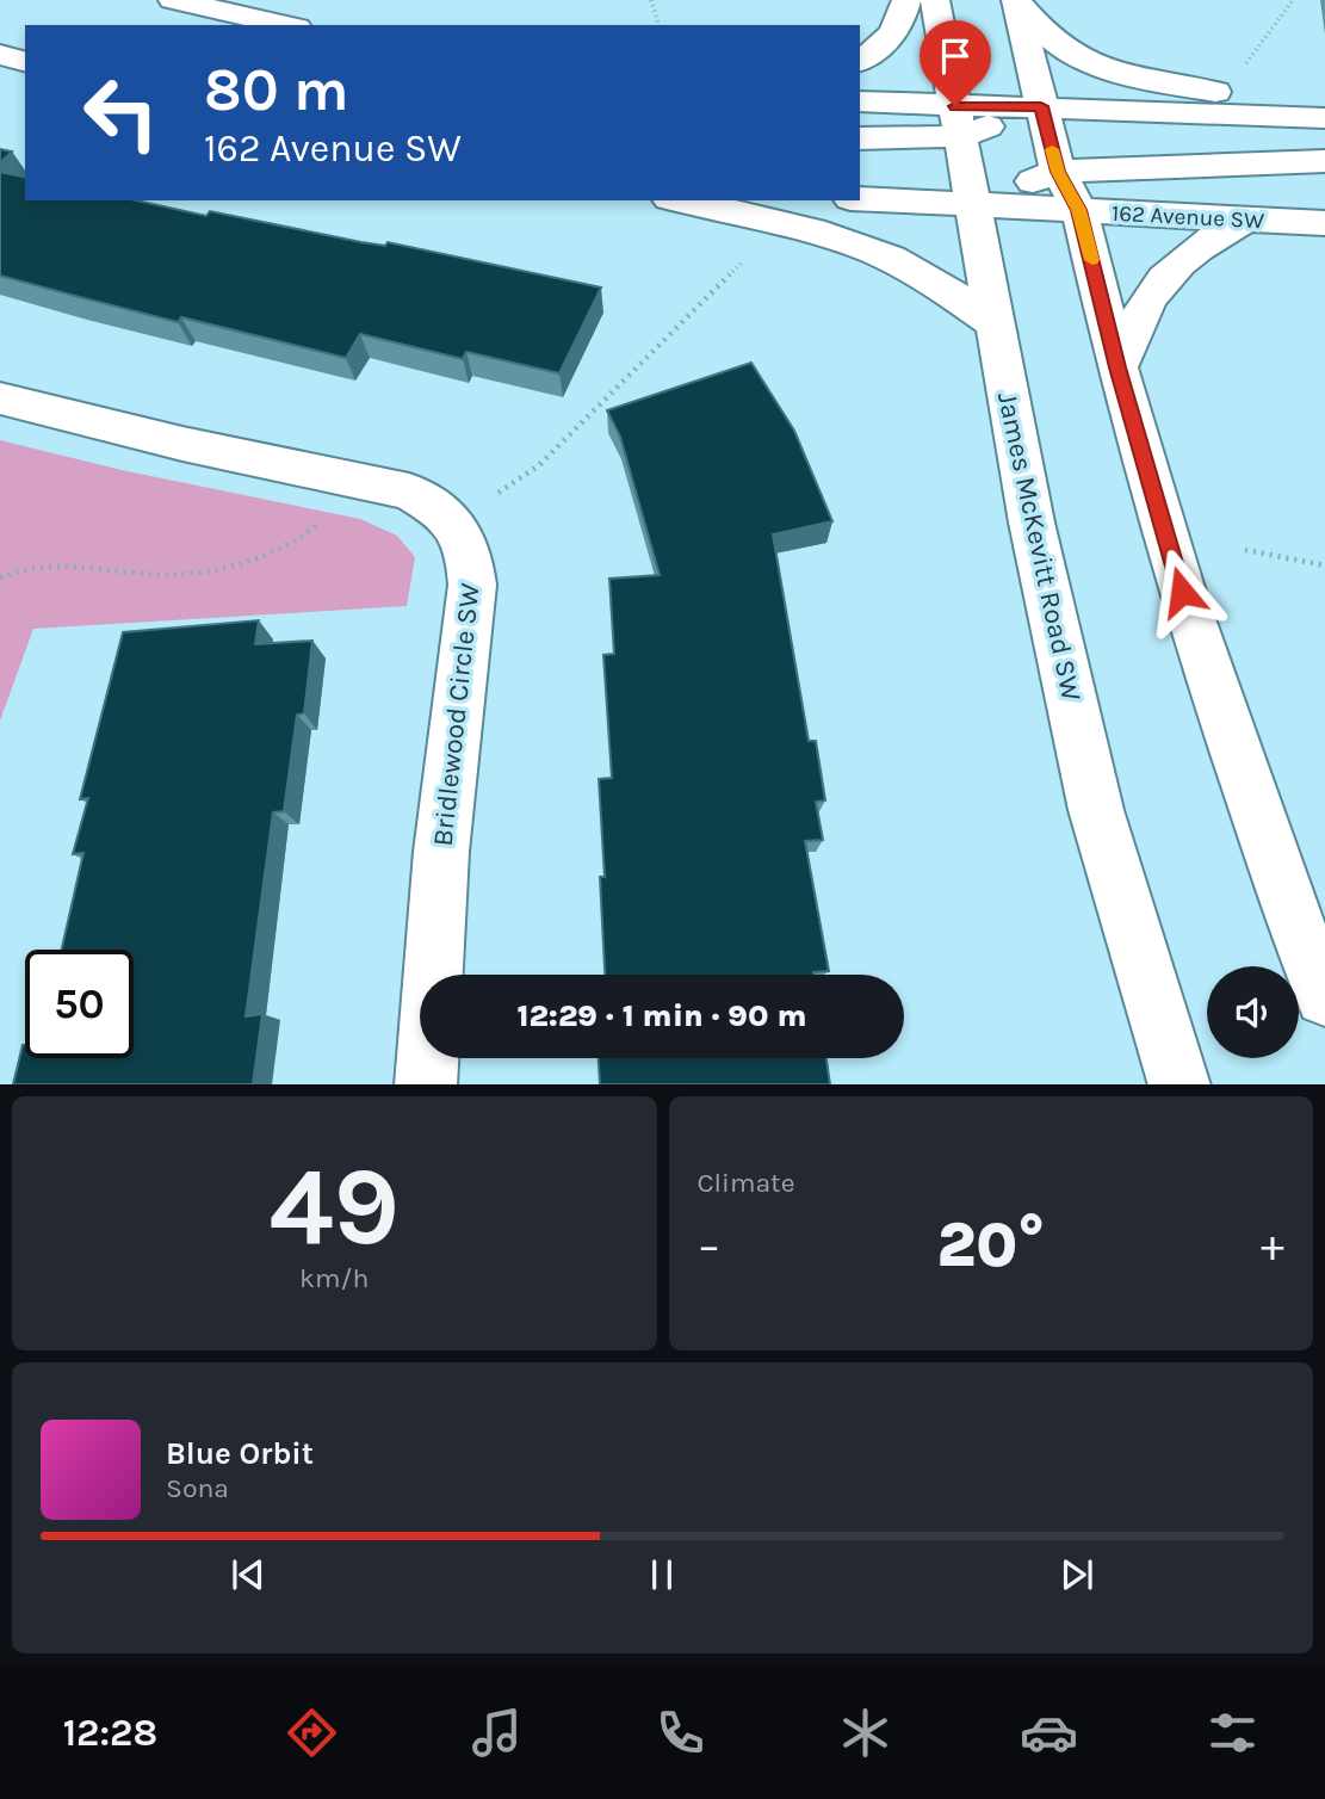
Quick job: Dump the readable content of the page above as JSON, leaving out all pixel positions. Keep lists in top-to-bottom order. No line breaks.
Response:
{"streets":{"main road":["162 Avenue SW","James McKevitt Road SW","Bridlewood Circle SW"]},"crossings":[["162 Avenue SW","James McKevitt Road SW"]],"page":{"turn":["80 m","162 Avenue SW"],"limit":"50","trip":"12:29 · 1 min · 90 m","tile":[["49","km/h"],"Climate"],"heat":["−","20°","+"],"song":["Blue Orbit","Sona"],"tabs":"12:28"}}
